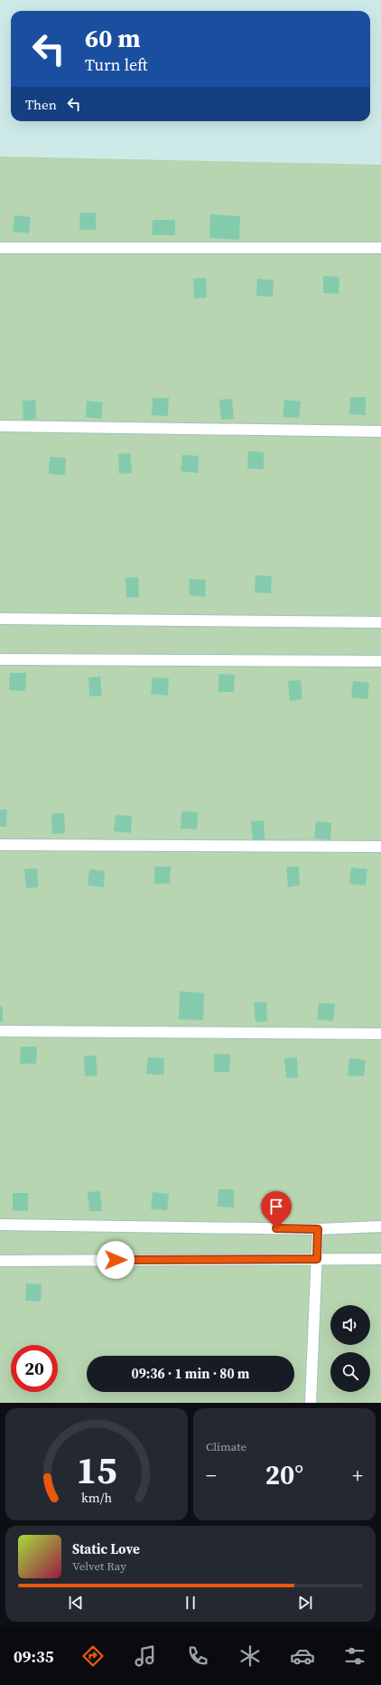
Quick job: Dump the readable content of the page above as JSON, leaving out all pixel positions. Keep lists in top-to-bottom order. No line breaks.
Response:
{"page":{"turn":["60 m","Turn left"],"then":"Then","limit":"20","trip":"09:36 · 1 min · 80 m","tile":"Climate","heat":["−","20°","+"],"song":["Static Love","Velvet Ray"],"tabs":"09:35","gauge":["15","km/h"]}}
